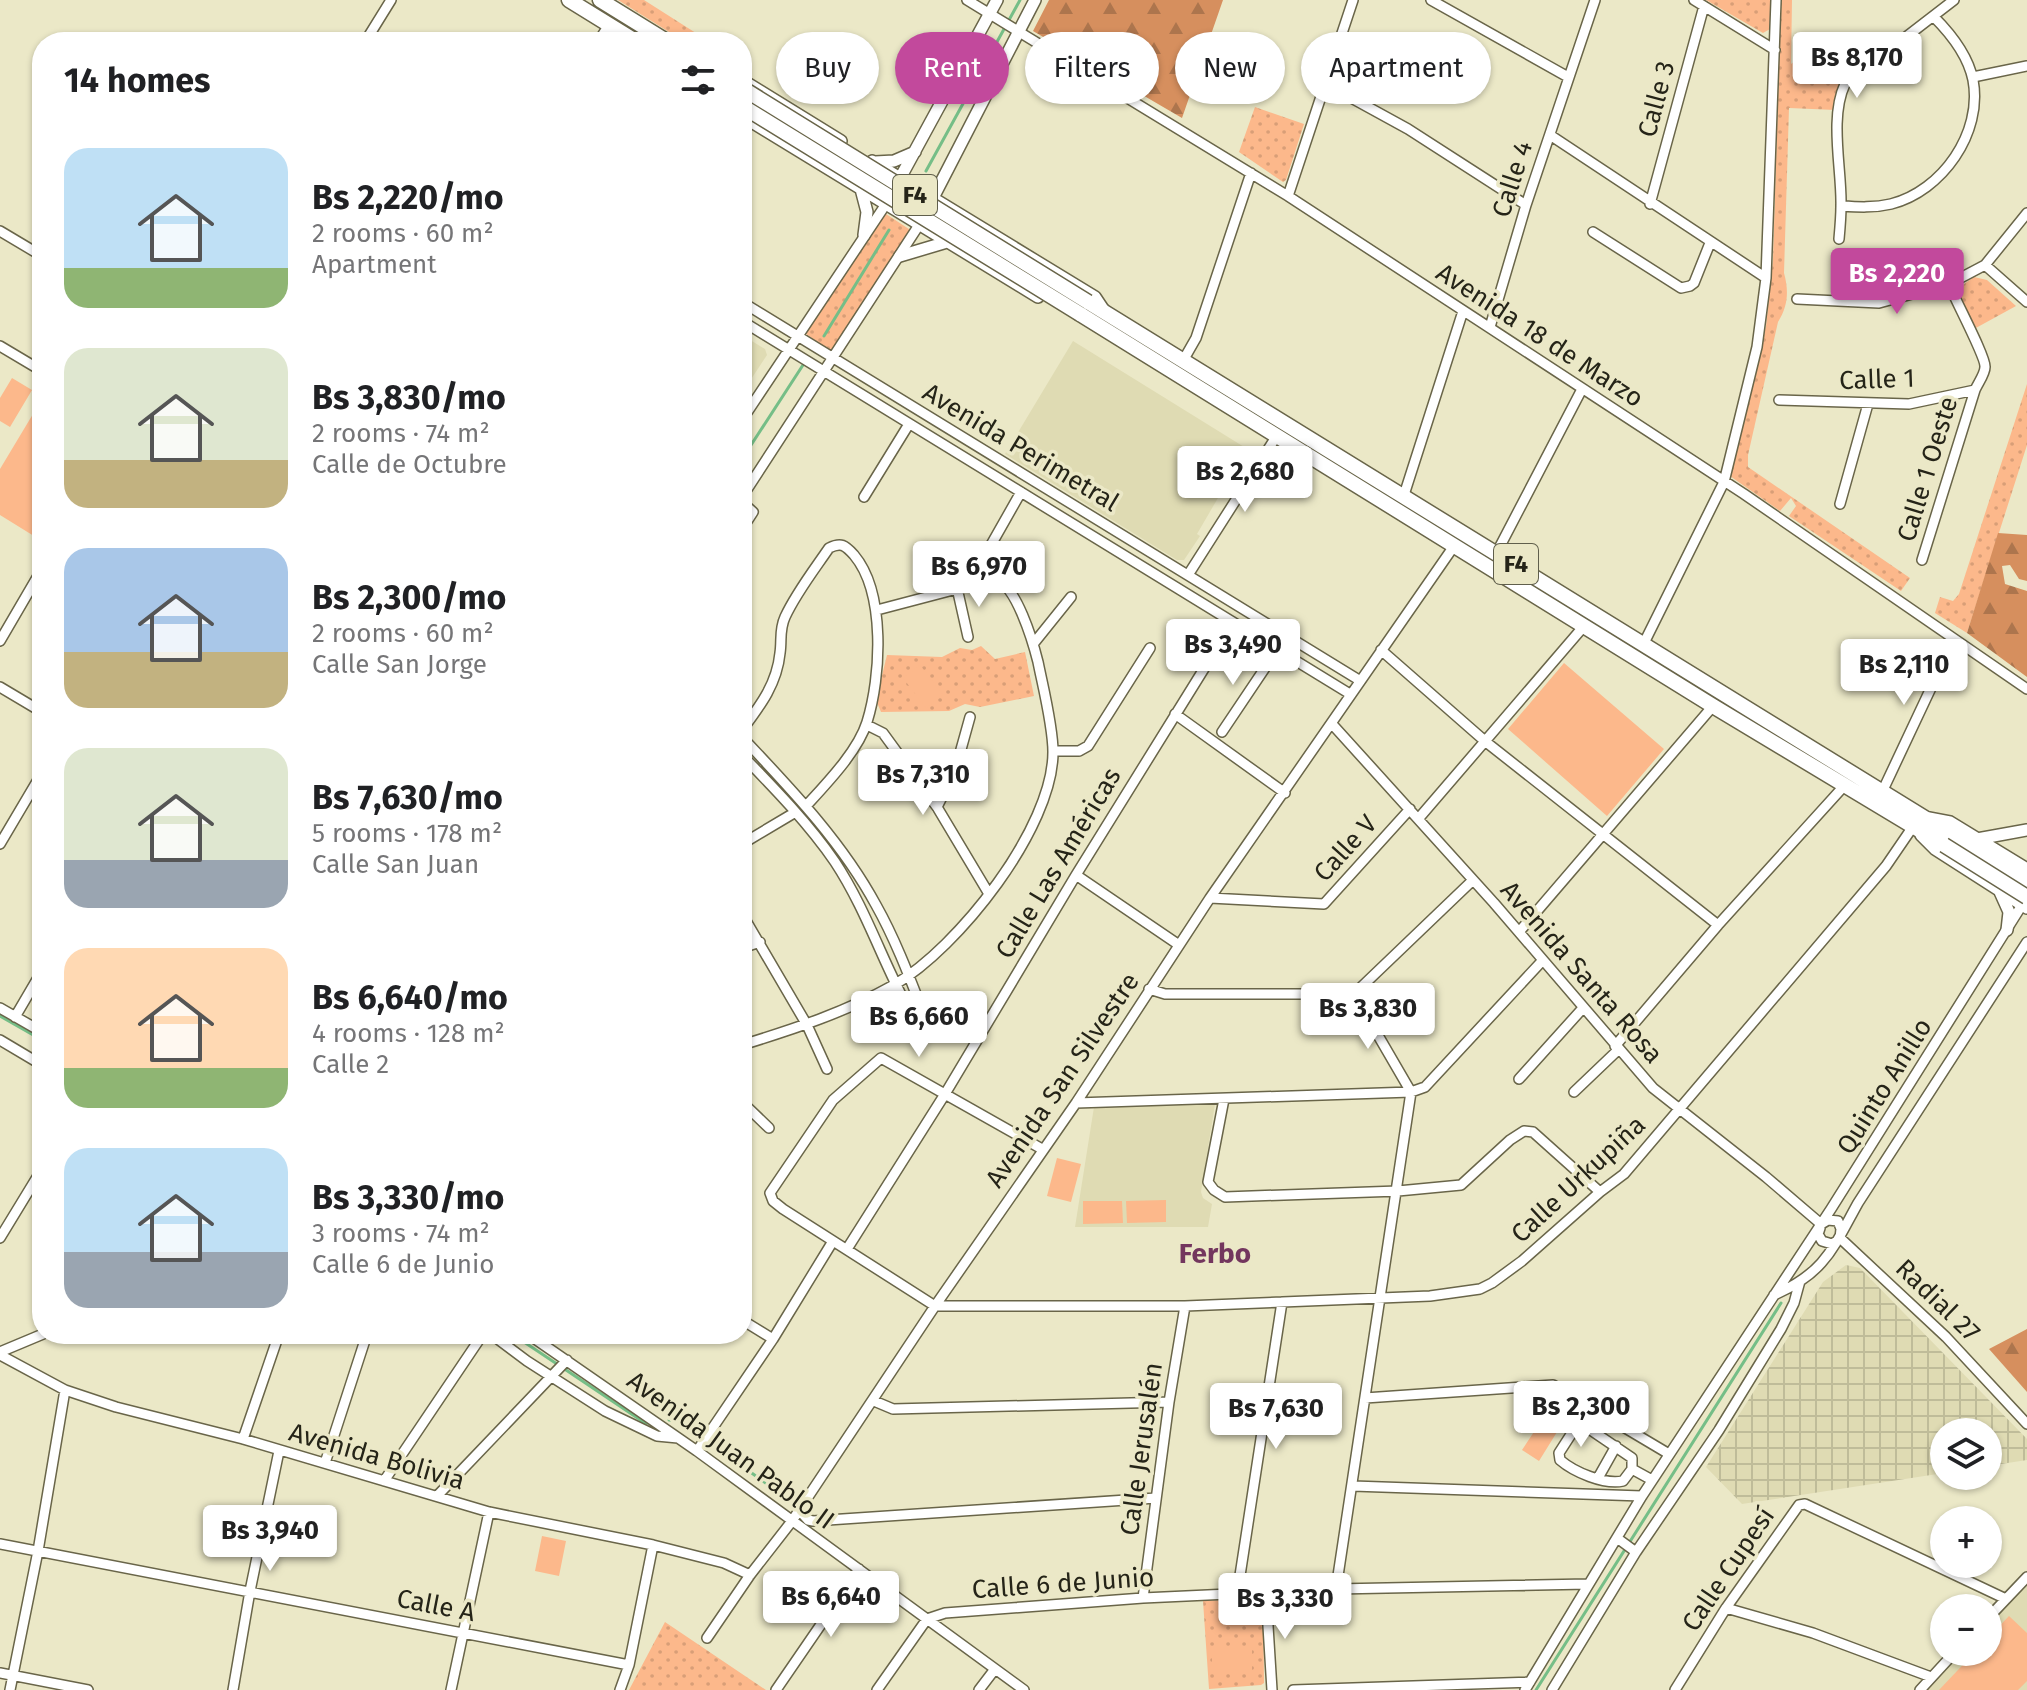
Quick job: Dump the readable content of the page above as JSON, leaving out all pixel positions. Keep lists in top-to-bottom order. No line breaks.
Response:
{"streets":{"highway":["F4"],"street":["Calle 3","Calle 4","Avenida 18 de Marzo","Calle 1","Avenida Perimetral","Calle 1 Oeste","Calle V","Calle Las Américas","Avenida Santa Rosa","Avenida San Silvestre","Quinto Anillo","Calle Urkupiña","Radial 27","Calle Jerusalén","Avenida Juan Pablo II","Avenida Bolivia","Calle Cupesí","Calle 6 de Junio","Calle A"]},"crossings":[["Calle 4","Avenida 18 de Marzo"],["F4","Avenida San Silvestre"],["F4","Quinto Anillo"],["F4","Calle Urkupiña"],["Calle 1","Calle 1 Oeste"],["Avenida Perimetral","Calle Las Américas"],["Avenida Perimetral","Avenida San Silvestre"],["Calle V","Avenida Santa Rosa"],["Calle V","Avenida San Silvestre"],["Avenida Santa Rosa","Avenida San Silvestre"],["Avenida Santa Rosa","Quinto Anillo"],["Avenida Santa Rosa","Calle Urkupiña"],["Avenida Santa Rosa","Radial 27"],["Avenida San Silvestre","Calle Urkupiña"],["Avenida San Silvestre","Avenida Juan Pablo II"],["Avenida San Silvestre","Avenida Bolivia"],["Quinto Anillo","Radial 27"],["Quinto Anillo","Calle 6 de Junio"],["Calle Urkupiña","Calle Jerusalén"],["Calle Jerusalén","Calle 6 de Junio"],["Avenida Juan Pablo II","Calle 6 de Junio"]],"districts":["Ferbo"],"page":{"price":["Bs 8,170","Bs 2,220","Bs 2,680","Bs 6,970","Bs 3,490","Bs 2,110","Bs 7,310","Bs 3,830","Bs 6,660","Bs 2,300","Bs 7,630","Bs 3,940","Bs 6,640","Bs 3,330"],"chip":["Buy","Rent","Filters","New","Apartment"],"heading":"14 homes","list":[{"name":"Bs 2,220/mo","note":"2 rooms · 60 m² · Apartment"},{"name":"Bs 3,830/mo","note":"2 rooms · 74 m² · Calle de Octubre"},{"name":"Bs 2,300/mo","note":"2 rooms · 60 m² · Calle San Jorge"},{"name":"Bs 7,630/mo","note":"5 rooms · 178 m² · Calle San Juan"},{"name":"Bs 6,640/mo","note":"4 rooms · 128 m² · Calle 2"},{"name":"Bs 3,330/mo","note":"3 rooms · 74 m² · Calle 6 de Junio"}],"map_buttons":["+","−"]}}
